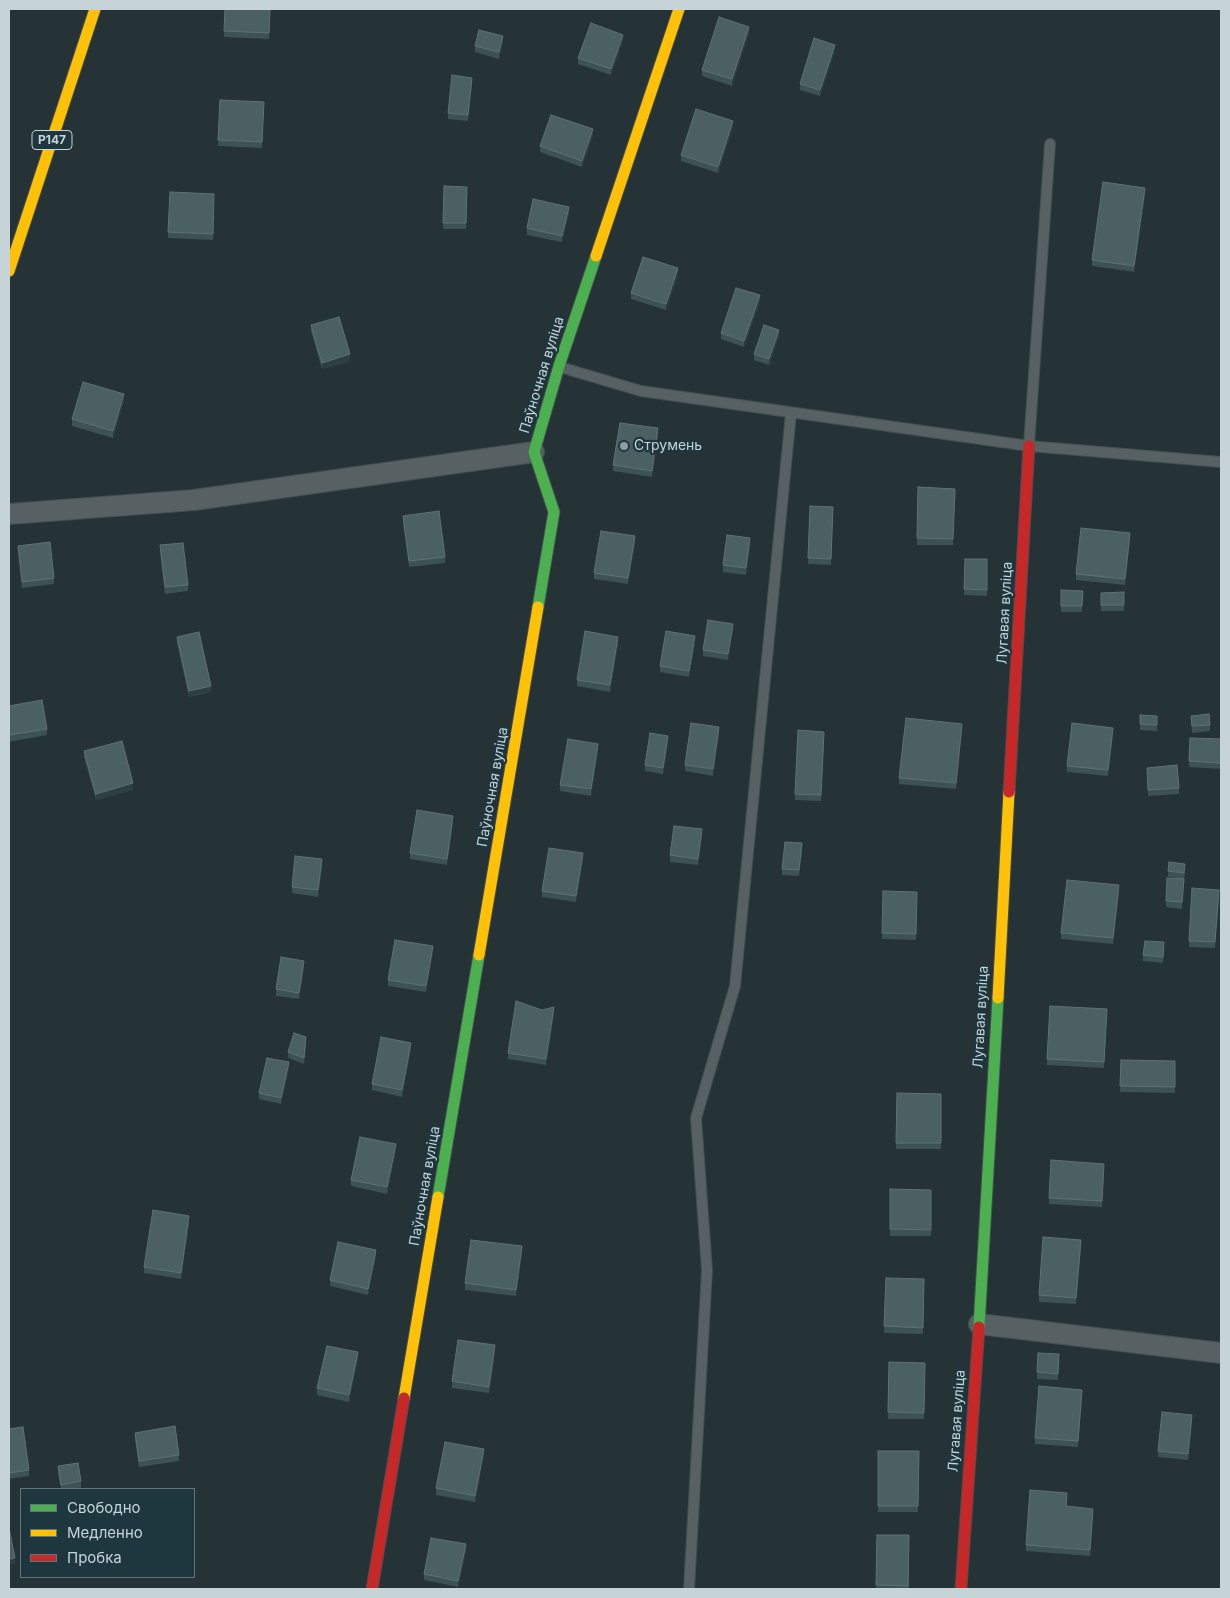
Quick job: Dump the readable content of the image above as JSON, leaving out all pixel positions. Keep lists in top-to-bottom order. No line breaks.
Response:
{"streets":{"street":["Р147","Паўночная вуліца","Лугавая вуліца"]},"places":["Струмень"],"legend":["Свободно","Медленно","Пробка"]}
